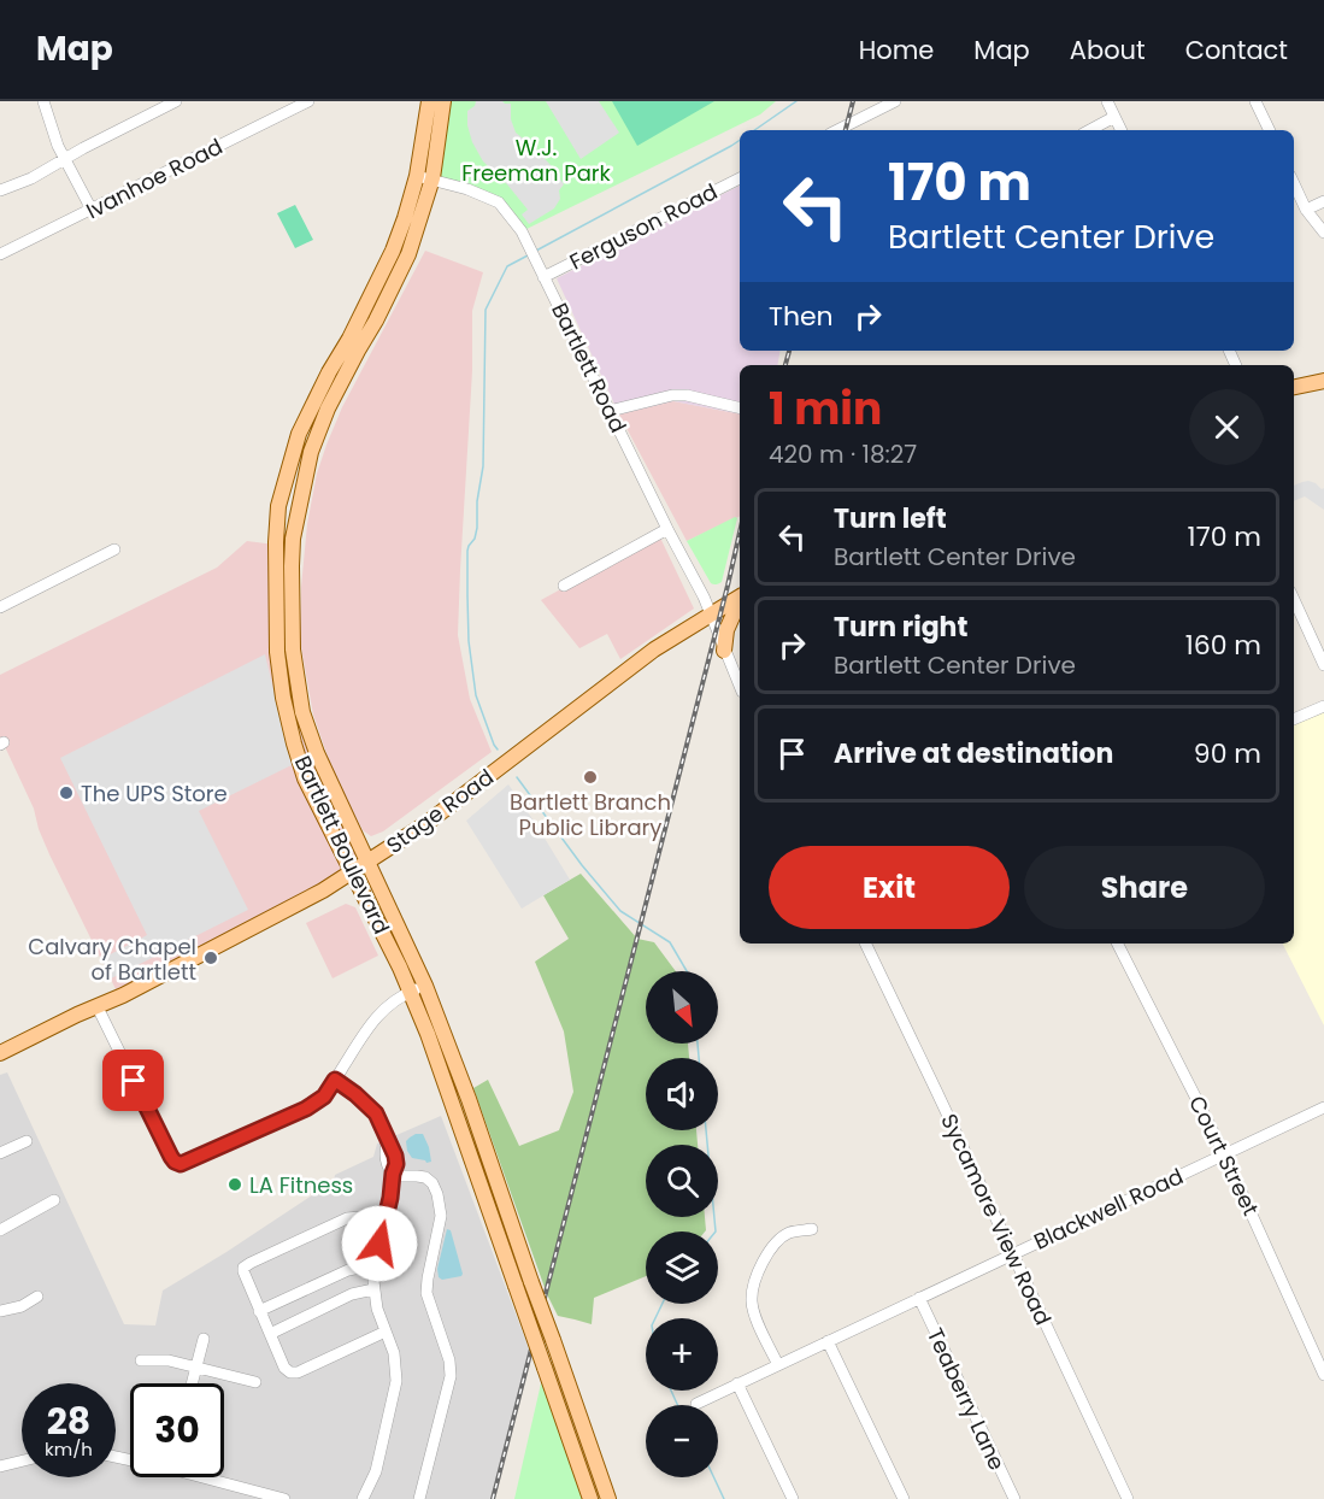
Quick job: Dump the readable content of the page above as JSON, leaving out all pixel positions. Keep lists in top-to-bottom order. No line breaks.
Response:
{"streets":{"main road":["Stage Road","Bartlett Boulevard"],"street":["Ivanhoe Road","Ferguson Road","Bartlett Road","Court Street","Blackwell Road","Sycamore View Road","Teaberry Lane"]},"crossings":[["Ferguson Road","Bartlett Road"],["Bartlett Road","Stage Road"],["Bartlett Road","Bartlett Boulevard"],["Stage Road","Bartlett Boulevard"],["Court Street","Blackwell Road"],["Blackwell Road","Sycamore View Road"],["Blackwell Road","Teaberry Lane"]],"parks":["W.J. Freeman Park"],"places":["Bartlett Branch Public Library","The UPS Store","Calvary Chapel of Bartlett","LA Fitness"],"north":"bottom right","page":{"header":"Map","nav":["Home","Map","About","Contact"],"turn":["170 m","Bartlett Center Drive"],"then":"Then","heading":["1 min","420 m · 18:27"],"list":[{"name":"Turn left","note":"Bartlett Center Drive","value":"170 m"},{"name":"Turn right","note":"Bartlett Center Drive","value":"160 m"},{"name":"Arrive at destination","value":"90 m"}],"buttons":["Exit","Share"],"map_buttons":["+","−"],"speed":"28 km/h","limit":"30"}}
